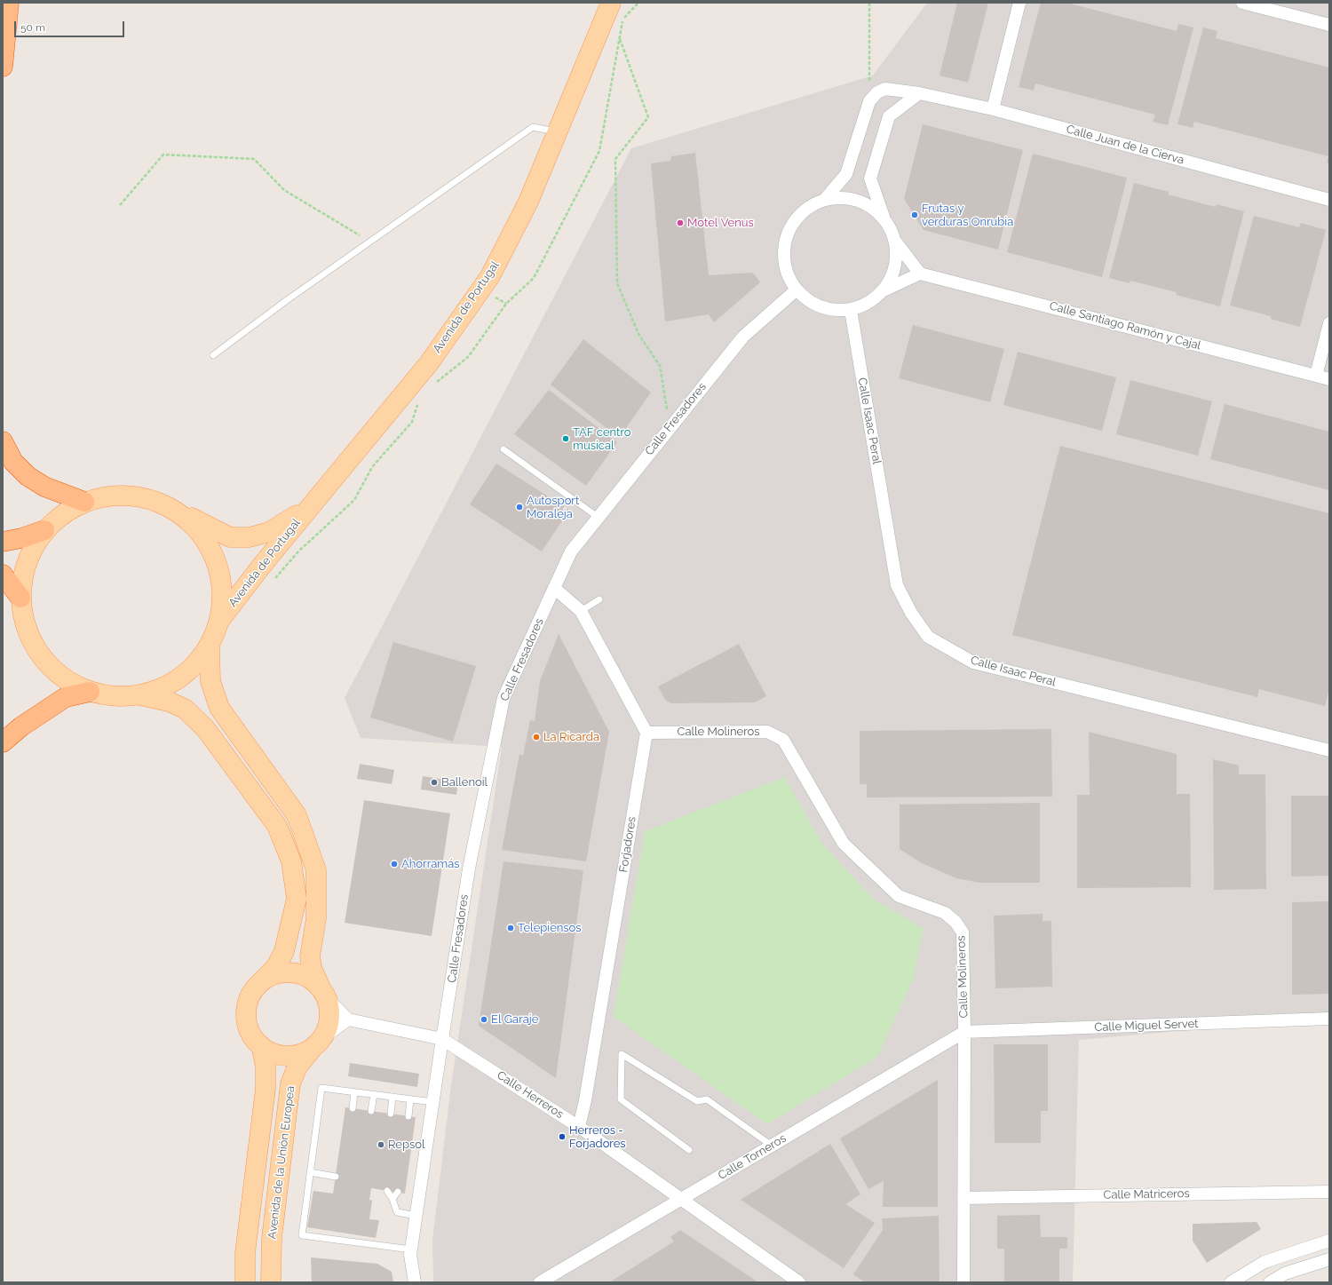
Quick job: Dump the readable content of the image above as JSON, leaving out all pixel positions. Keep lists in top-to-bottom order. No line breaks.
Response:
{"streets":{"main road":["Avenida de Portugal","Avenida de la Unión Europea"],"street":["Calle Juan de la Cierva","Calle Santiago Ramón y Cajal","Calle Fresadores","Calle Isaac Peral","Calle Molineros","Forjadores","Calle Miguel Servet","Calle Herreros","Calle Torneros","Calle Matriceros"]},"crossings":[["Calle Fresadores","Calle Isaac Peral"],["Calle Fresadores","Calle Herreros"],["Calle Molineros","Forjadores"],["Calle Molineros","Calle Miguel Servet"],["Calle Molineros","Calle Torneros"],["Calle Molineros","Calle Matriceros"],["Forjadores","Calle Herreros"],["Calle Miguel Servet","Calle Torneros"],["Calle Herreros","Calle Torneros"]],"places":["Frutas y verduras Onrubia","Motel Venus","TAF centro musical","Autosport Moraleja","La Ricarda","Ballenoil","Ahorramás","Telepiensos","El Garaje","Herreros - Forjadores","Repsol"],"scale_bar":"50 m"}
